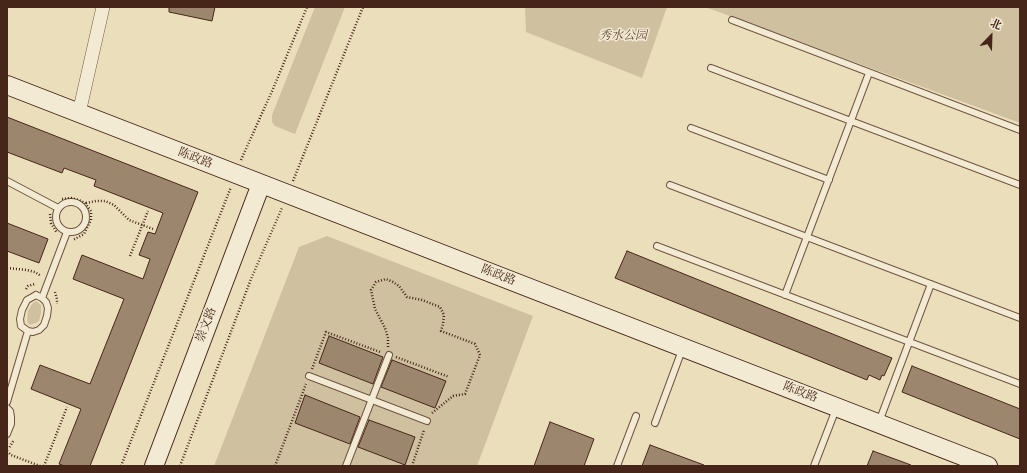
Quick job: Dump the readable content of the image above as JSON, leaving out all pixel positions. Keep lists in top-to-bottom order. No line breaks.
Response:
{"streets":{"street":["陈政路","崇文路"]},"crossings":[["陈政路","崇文路"]],"parks":["秀水公园"],"north":"top right"}
